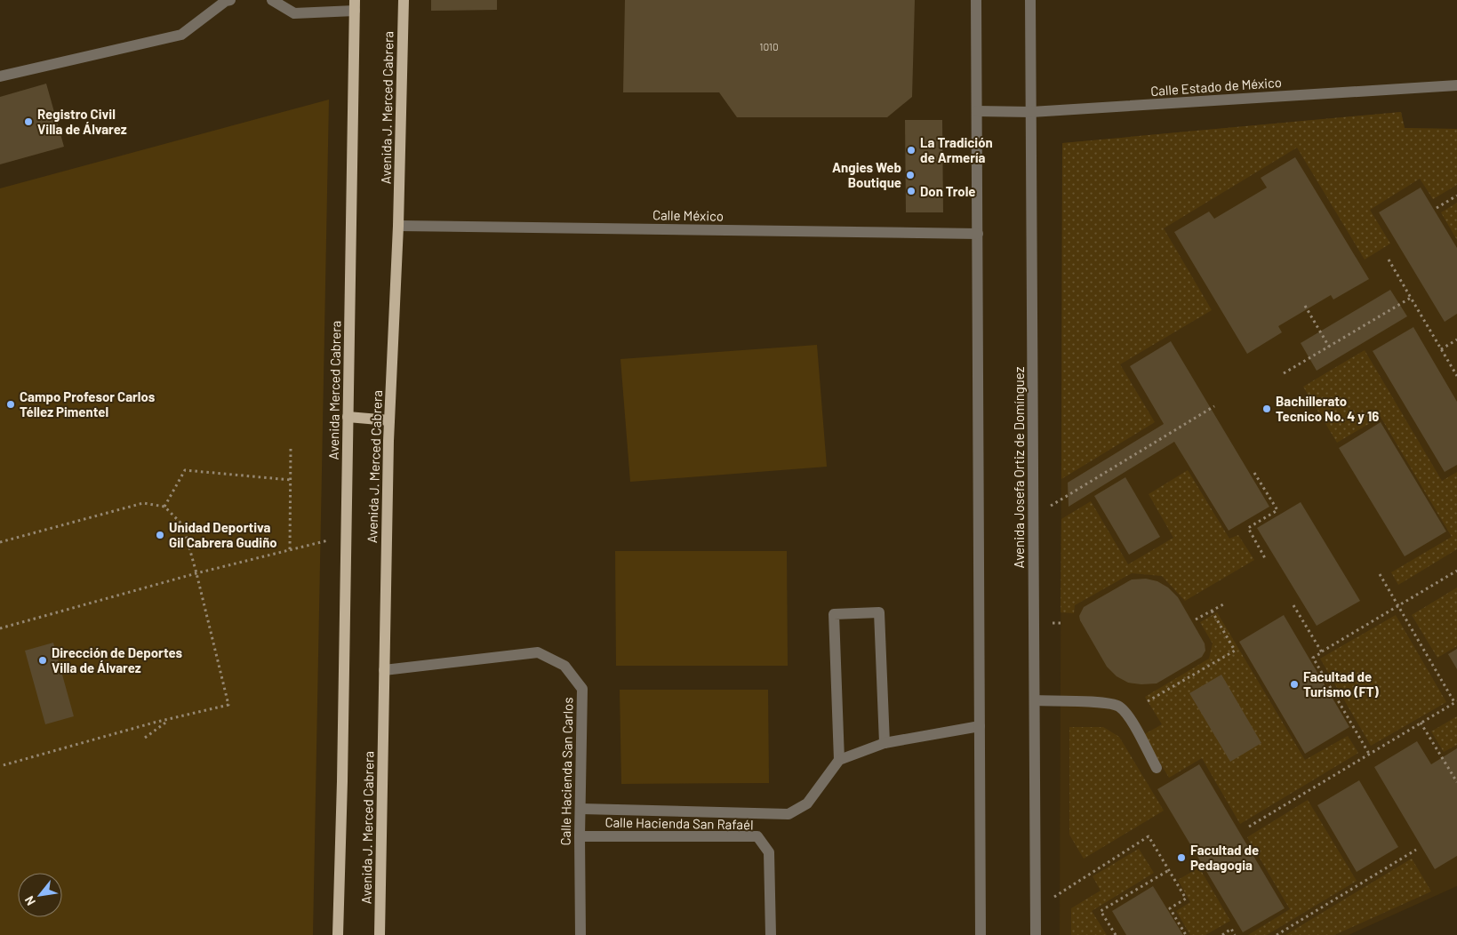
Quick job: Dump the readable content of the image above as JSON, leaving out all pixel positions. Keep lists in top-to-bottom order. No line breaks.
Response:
{"streets":{"main road":["Avenida J. Merced Cabrera","Avenida Merced Cabrera"],"street":["Calle Estado de México","Calle México","Avenida Josefa Ortiz de Domínguez","Calle Hacienda San Carlos","Calle Hacienda San Rafaél"]},"crossings":[["Calle Estado de México","Avenida Josefa Ortiz de Domínguez"],["Avenida J. Merced Cabrera","Calle México"],["Avenida J. Merced Cabrera","Avenida Merced Cabrera"],["Avenida J. Merced Cabrera","Calle Hacienda San Carlos"],["Calle Hacienda San Carlos","Calle Hacienda San Rafaél"]],"places":["Registro Civil Villa de Álvarez","La Tradición de Armería","Angies Web Boutique","Don Trole","Campo Profesor Carlos Téllez Pimentel","Bachillerato Tecnico No. 4 y 16","Unidad Deportiva Gil Cabrera Gudiño","Dirección de Deportes Villa de Álvarez","Facultad de Turismo (FT)","Facultad de Pedagogia"],"house_numbers":["1010"],"north":"bottom left"}
